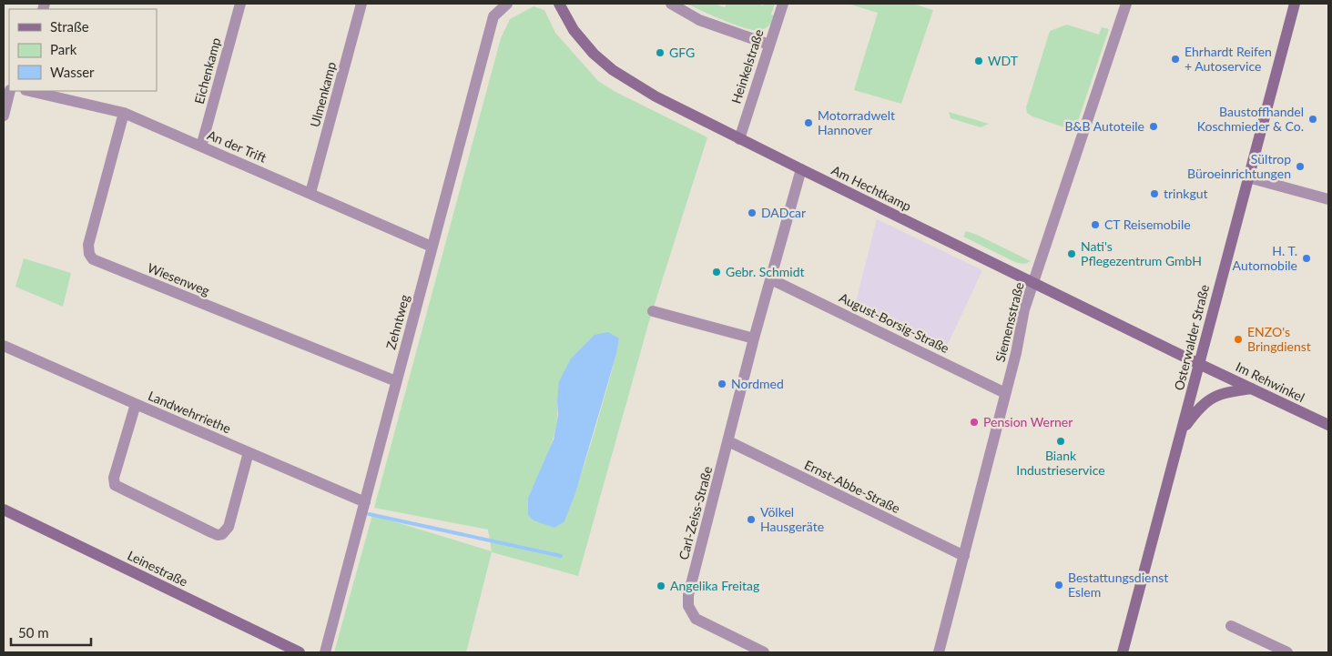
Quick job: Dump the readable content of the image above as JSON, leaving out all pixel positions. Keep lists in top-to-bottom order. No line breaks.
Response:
{"streets":{"street":["Heinkelstraße","Eichenkamp","Ulmenkamp","An der Trift","Am Hechtkamp","Wiesenweg","Zehntweg","Siemensstraße","August-Borsig-Straße","Osterwalder Straße","Im Rehwinkel","Landwehrriethe","Ernst-Abbe-Straße","Carl-Zeiss-Straße","Leinestraße"]},"crossings":[["Heinkelstraße","Am Hechtkamp"],["Eichenkamp","An der Trift"],["Ulmenkamp","An der Trift"],["An der Trift","Wiesenweg"],["An der Trift","Zehntweg"],["Am Hechtkamp","Siemensstraße"],["Am Hechtkamp","Osterwalder Straße"],["Am Hechtkamp","Im Rehwinkel"],["Am Hechtkamp","Carl-Zeiss-Straße"],["Wiesenweg","Zehntweg"],["Zehntweg","Landwehrriethe"],["Siemensstraße","August-Borsig-Straße"],["Siemensstraße","Ernst-Abbe-Straße"],["August-Borsig-Straße","Carl-Zeiss-Straße"],["Osterwalder Straße","Im Rehwinkel"],["Ernst-Abbe-Straße","Carl-Zeiss-Straße"]],"places":["GFG","Ehrhardt Reifen + Autoservice","WDT","Baustoffhandel Koschmieder & Co.","Motorradwelt Hannover","B&B Autoteile","Sültrop Büroeinrichtungen","trinkgut","DADcar","CT Reisemobile","Nati's Pflegezentrum GmbH","H. T. Automobile","Gebr. Schmidt","ENZO's Bringdienst","Nordmed","Pension Werner","Biank Industrieservice","Völkel Hausgeräte","Bestattungsdienst Eslem","Angelika Freitag"],"legend":["Straße","Park","Wasser"],"scale_bar":"50 m"}
